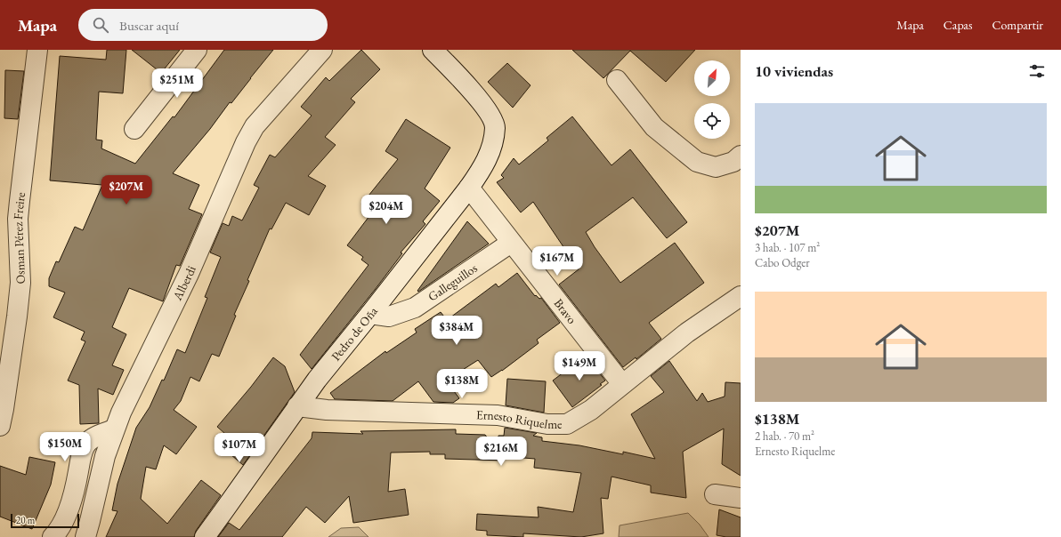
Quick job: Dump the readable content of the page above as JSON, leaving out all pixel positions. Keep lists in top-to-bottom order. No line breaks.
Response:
{"streets":{"street":["Osman Pérez Freire","Galleguillos","Alberdi","Bravo","Pedro de Oña","Ernesto Riquelme"]},"crossings":[["Galleguillos","Bravo"],["Galleguillos","Pedro de Oña"],["Bravo","Pedro de Oña"],["Bravo","Ernesto Riquelme"],["Pedro de Oña","Ernesto Riquelme"]],"scale_bar":"20 m","north":"top right","page":{"header":"Mapa","search":"Buscar aquí","nav":["Mapa","Capas","Compartir"],"heading":"10 viviendas","price":["$251M","$207M","$204M","$167M","$384M","$149M","$138M","$150M","$107M","$216M"],"list":[{"name":"$207M","note":"3 hab. · 107 m² · Cabo Odger"},{"name":"$138M","note":"2 hab. · 70 m² · Ernesto Riquelme"}],"scale":"20 m"}}
